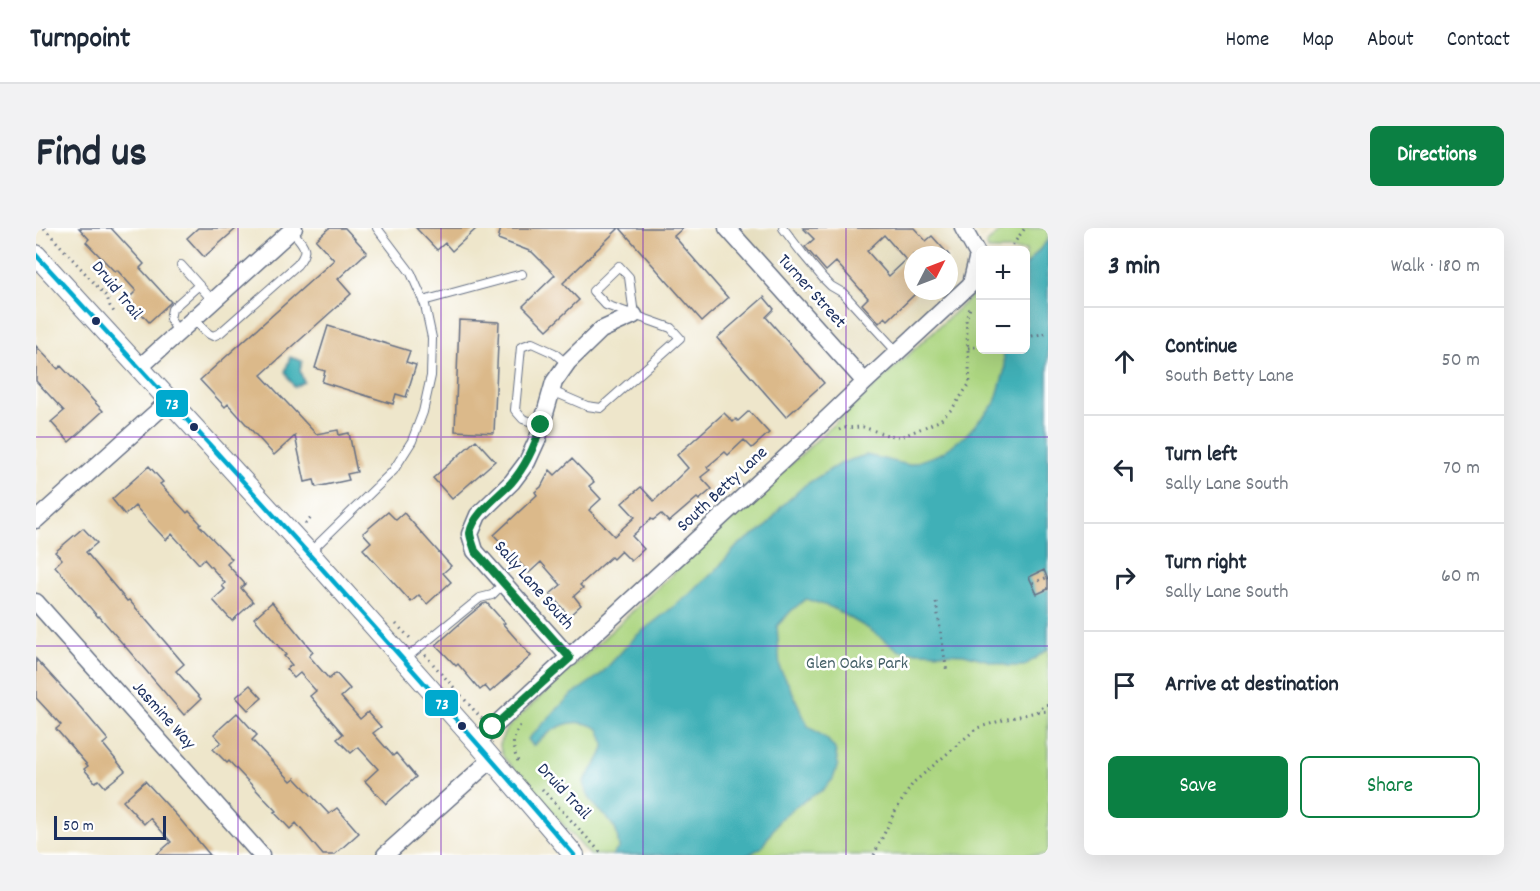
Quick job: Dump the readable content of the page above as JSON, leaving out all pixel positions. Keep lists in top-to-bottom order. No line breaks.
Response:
{"streets":{"street":["Turner Street","South Betty Lane","Sally Lane South","Jasmine Way"],"path":["Druid Trail"]},"crossings":[["Turner Street","South Betty Lane"],["South Betty Lane","Sally Lane South"]],"parks":["Glen Oaks Park"],"lines":["transit line 73"],"scale_bar":"50 m","north":"top right","page":{"header":"Turnpoint","nav":["Home","Map","About","Contact"],"title":"Find us","buttons":["Directions",["Save","Share"]],"heading":["3 min","Walk · 180 m"],"map_buttons":["+","−"],"list":[["Continue","South Betty Lane","50 m"],["Turn left","Sally Lane South","70 m"],["Turn right","Sally Lane South","60 m"],"Arrive at destination"],"scale":"50 m"}}
